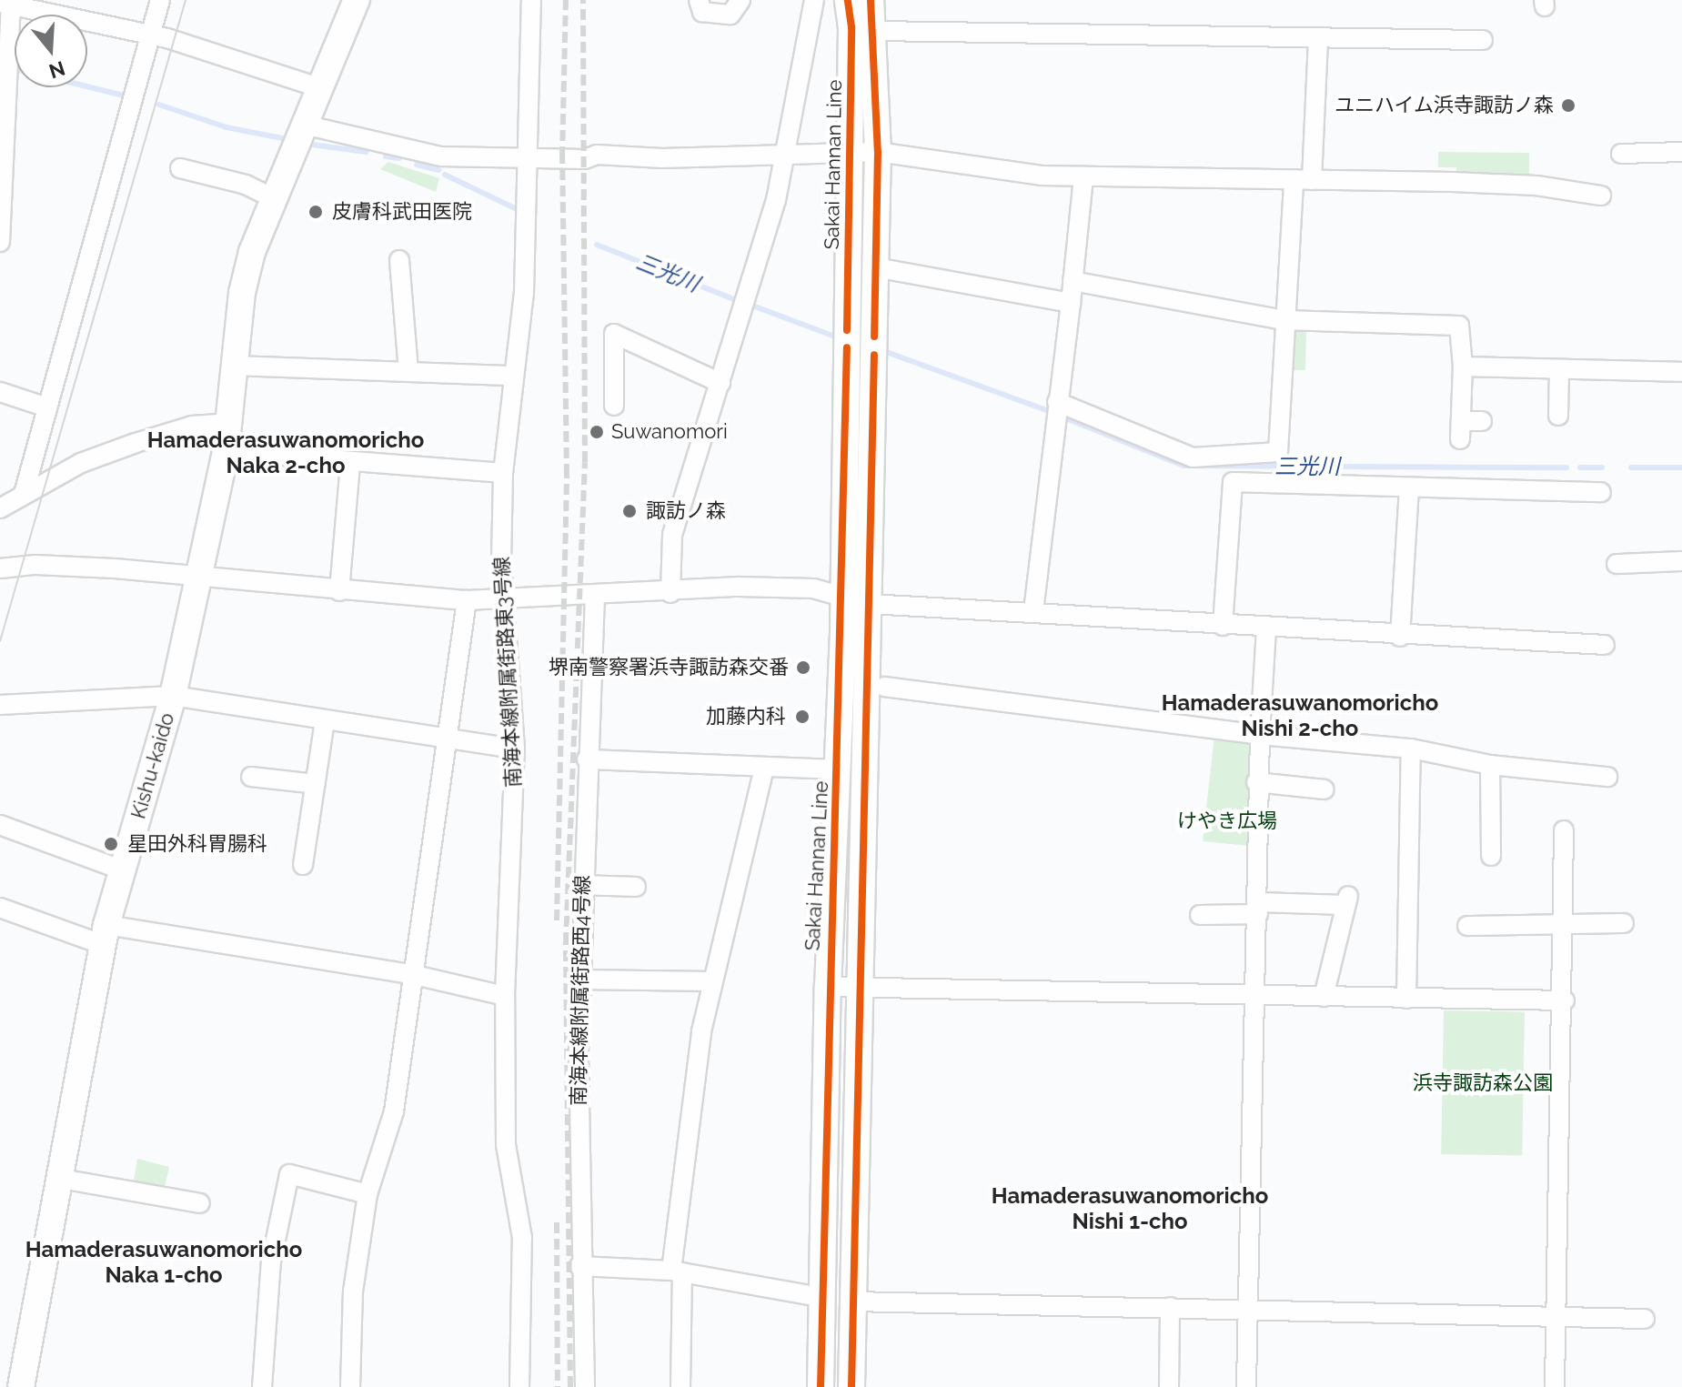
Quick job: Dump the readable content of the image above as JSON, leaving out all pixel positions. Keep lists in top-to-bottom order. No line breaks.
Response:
{"streets":{"main road":["Sakai Hannan Line","Kishu-kaido"],"street":["南海本線附属街路東3号線","南海本線附属街路西4号線"]},"districts":["Hamaderasuwanomoricho Naka 2-cho","Hamaderasuwanomoricho Nishi 2-cho","Hamaderasuwanomoricho Nishi 1-cho","Hamaderasuwanomoricho Naka 1-cho"],"water":["三光川"],"parks":["けやき広場","浜寺諏訪森公園"],"places":["ユニハイム浜寺諏訪ノ森","皮膚科武田医院","Suwanomori","諏訪ノ森","堺南警察署浜寺諏訪森交番","加藤内科","星田外科胃腸科"],"north":"bottom"}
